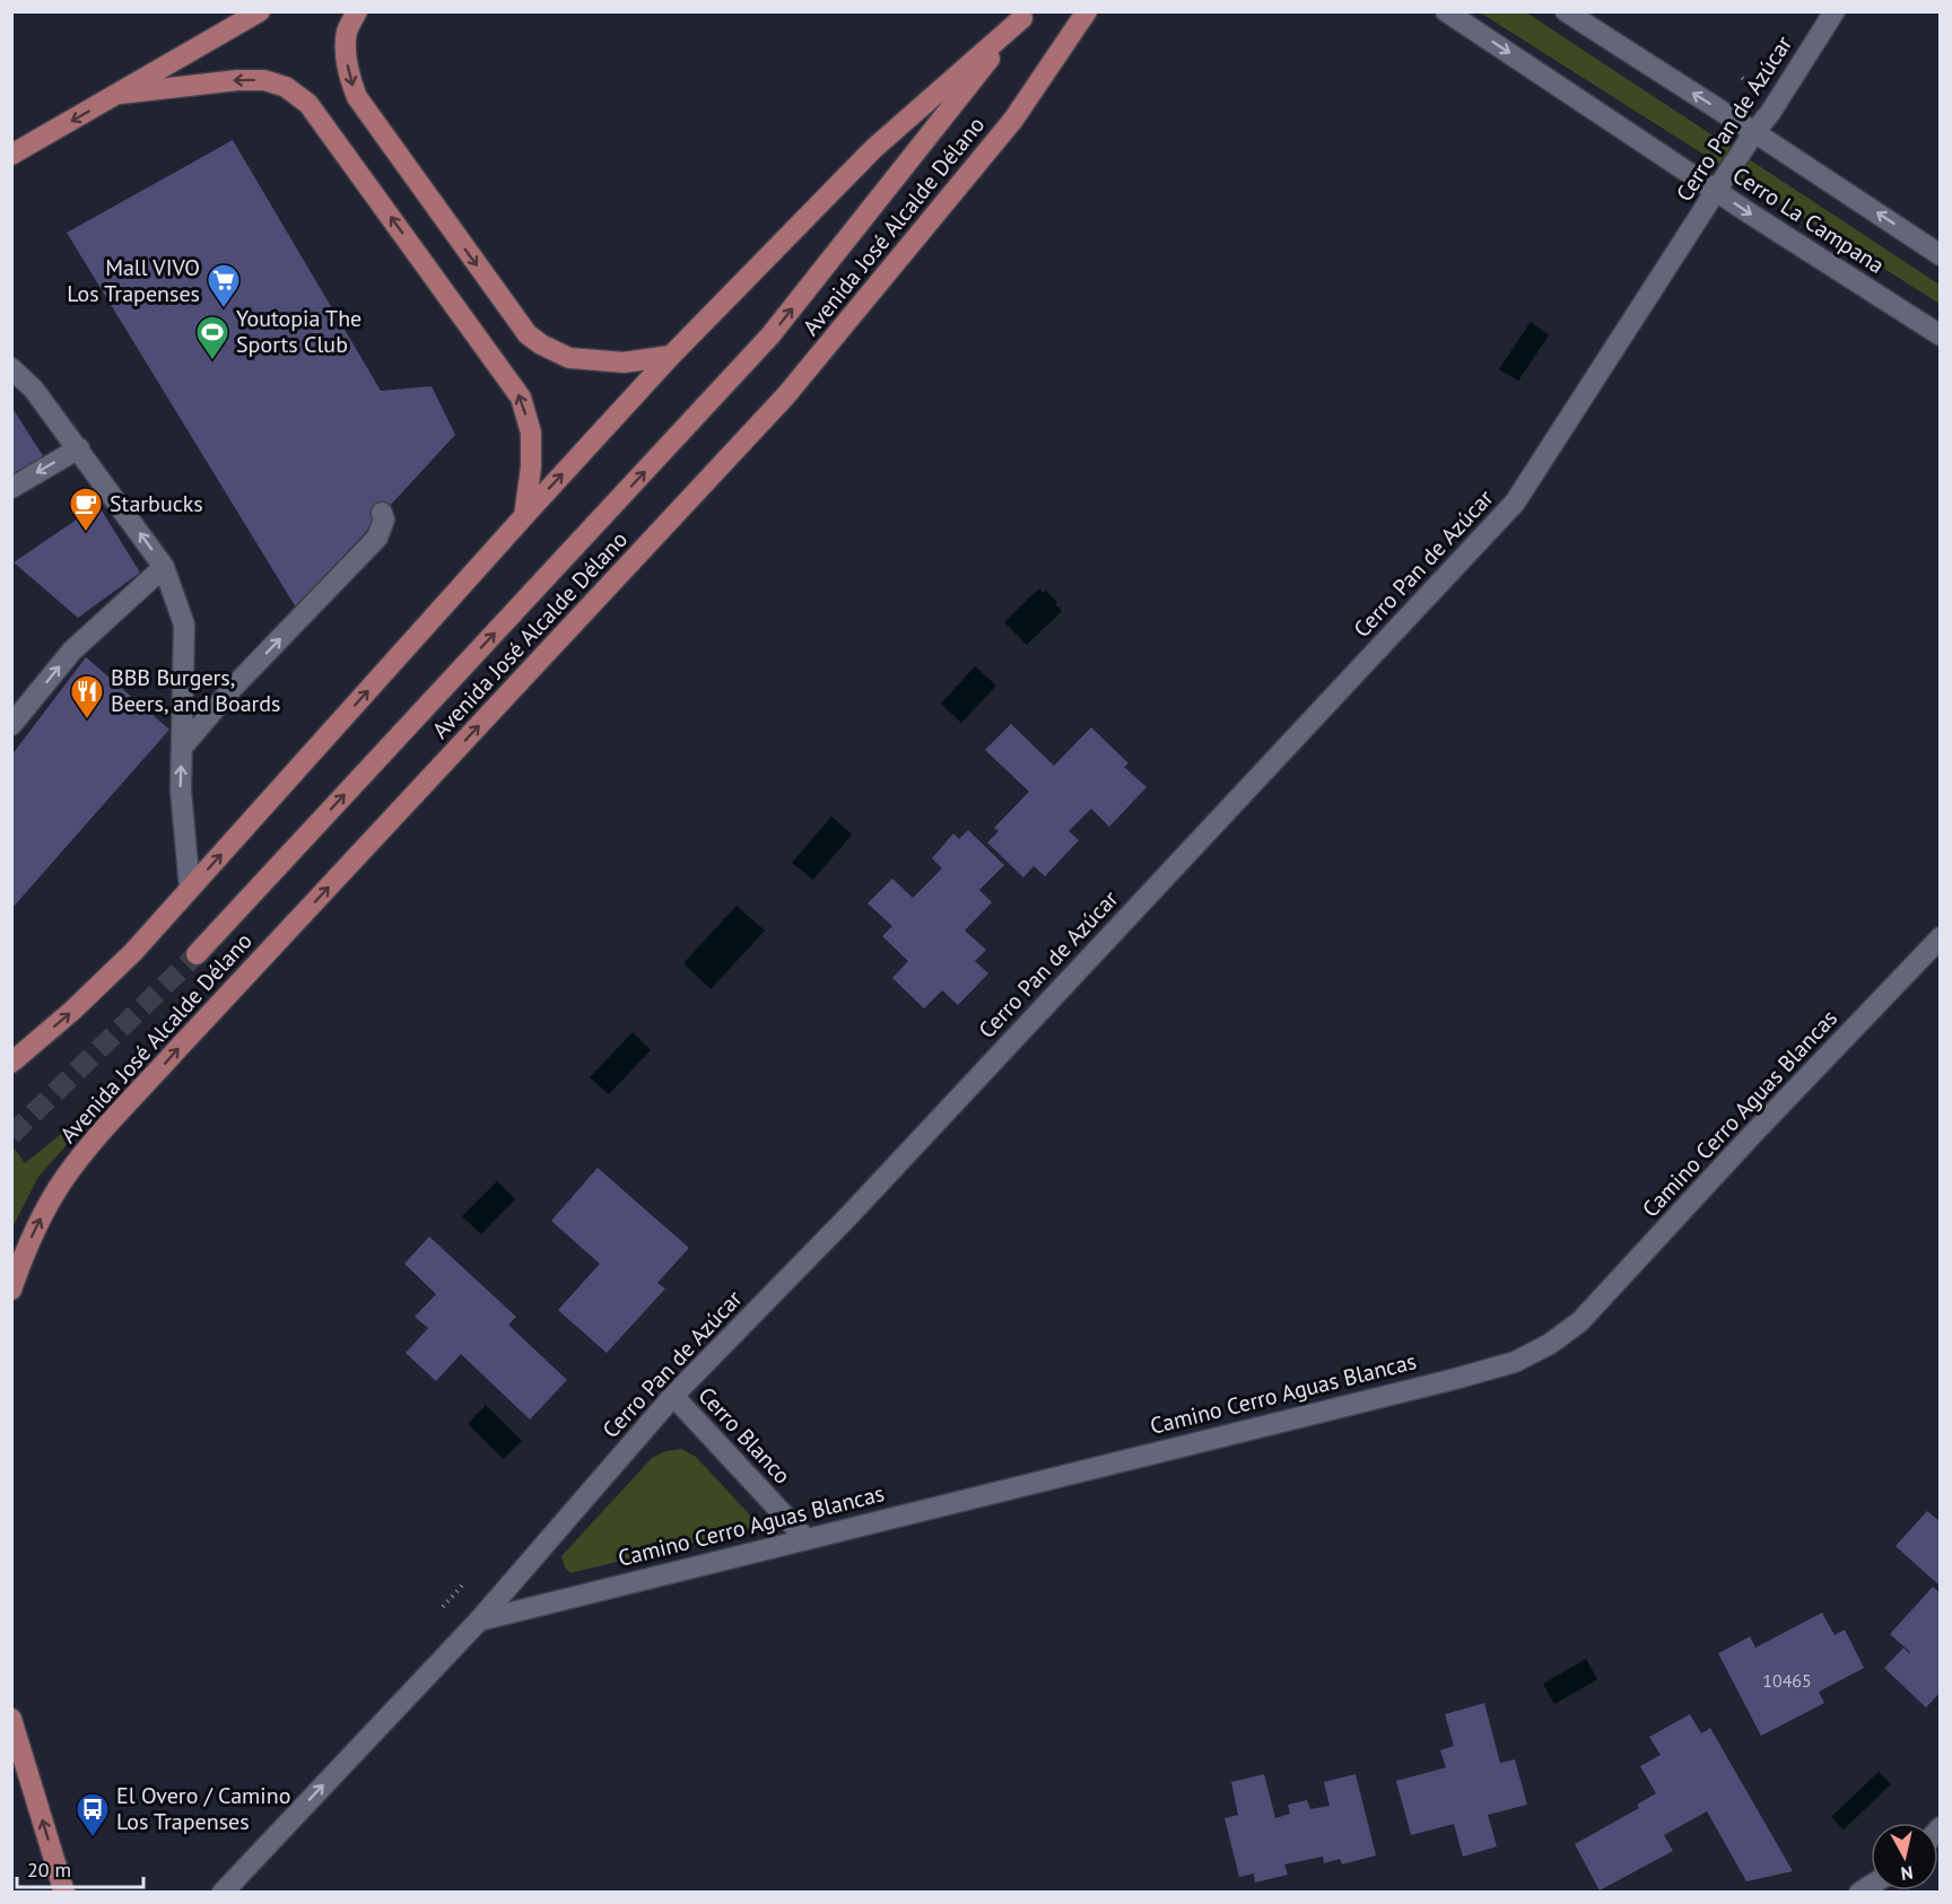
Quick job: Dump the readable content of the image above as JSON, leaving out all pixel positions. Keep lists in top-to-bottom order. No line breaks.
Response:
{"streets":{"main road":["Avenida José Alcalde Délano"],"street":["Cerro Pan de Azúcar","Cerro La Campana","Camino Cerro Aguas Blancas","Cerro Blanco"]},"crossings":[["Cerro Pan de Azúcar","Cerro La Campana"],["Cerro Pan de Azúcar","Camino Cerro Aguas Blancas"],["Cerro Pan de Azúcar","Cerro Blanco"],["Camino Cerro Aguas Blancas","Cerro Blanco"]],"places":{"supermarket":["Mall VIVO Los Trapenses"],"sports":["Youtopia The Sports Club"],"cafe":["Starbucks"],"restaurant":["BBB Burgers, Beers, and Boards"],"bus stop":["El Overo / Camino Los Trapenses"]},"house_numbers":["10465"],"scale_bar":"20 m","north":"bottom"}
